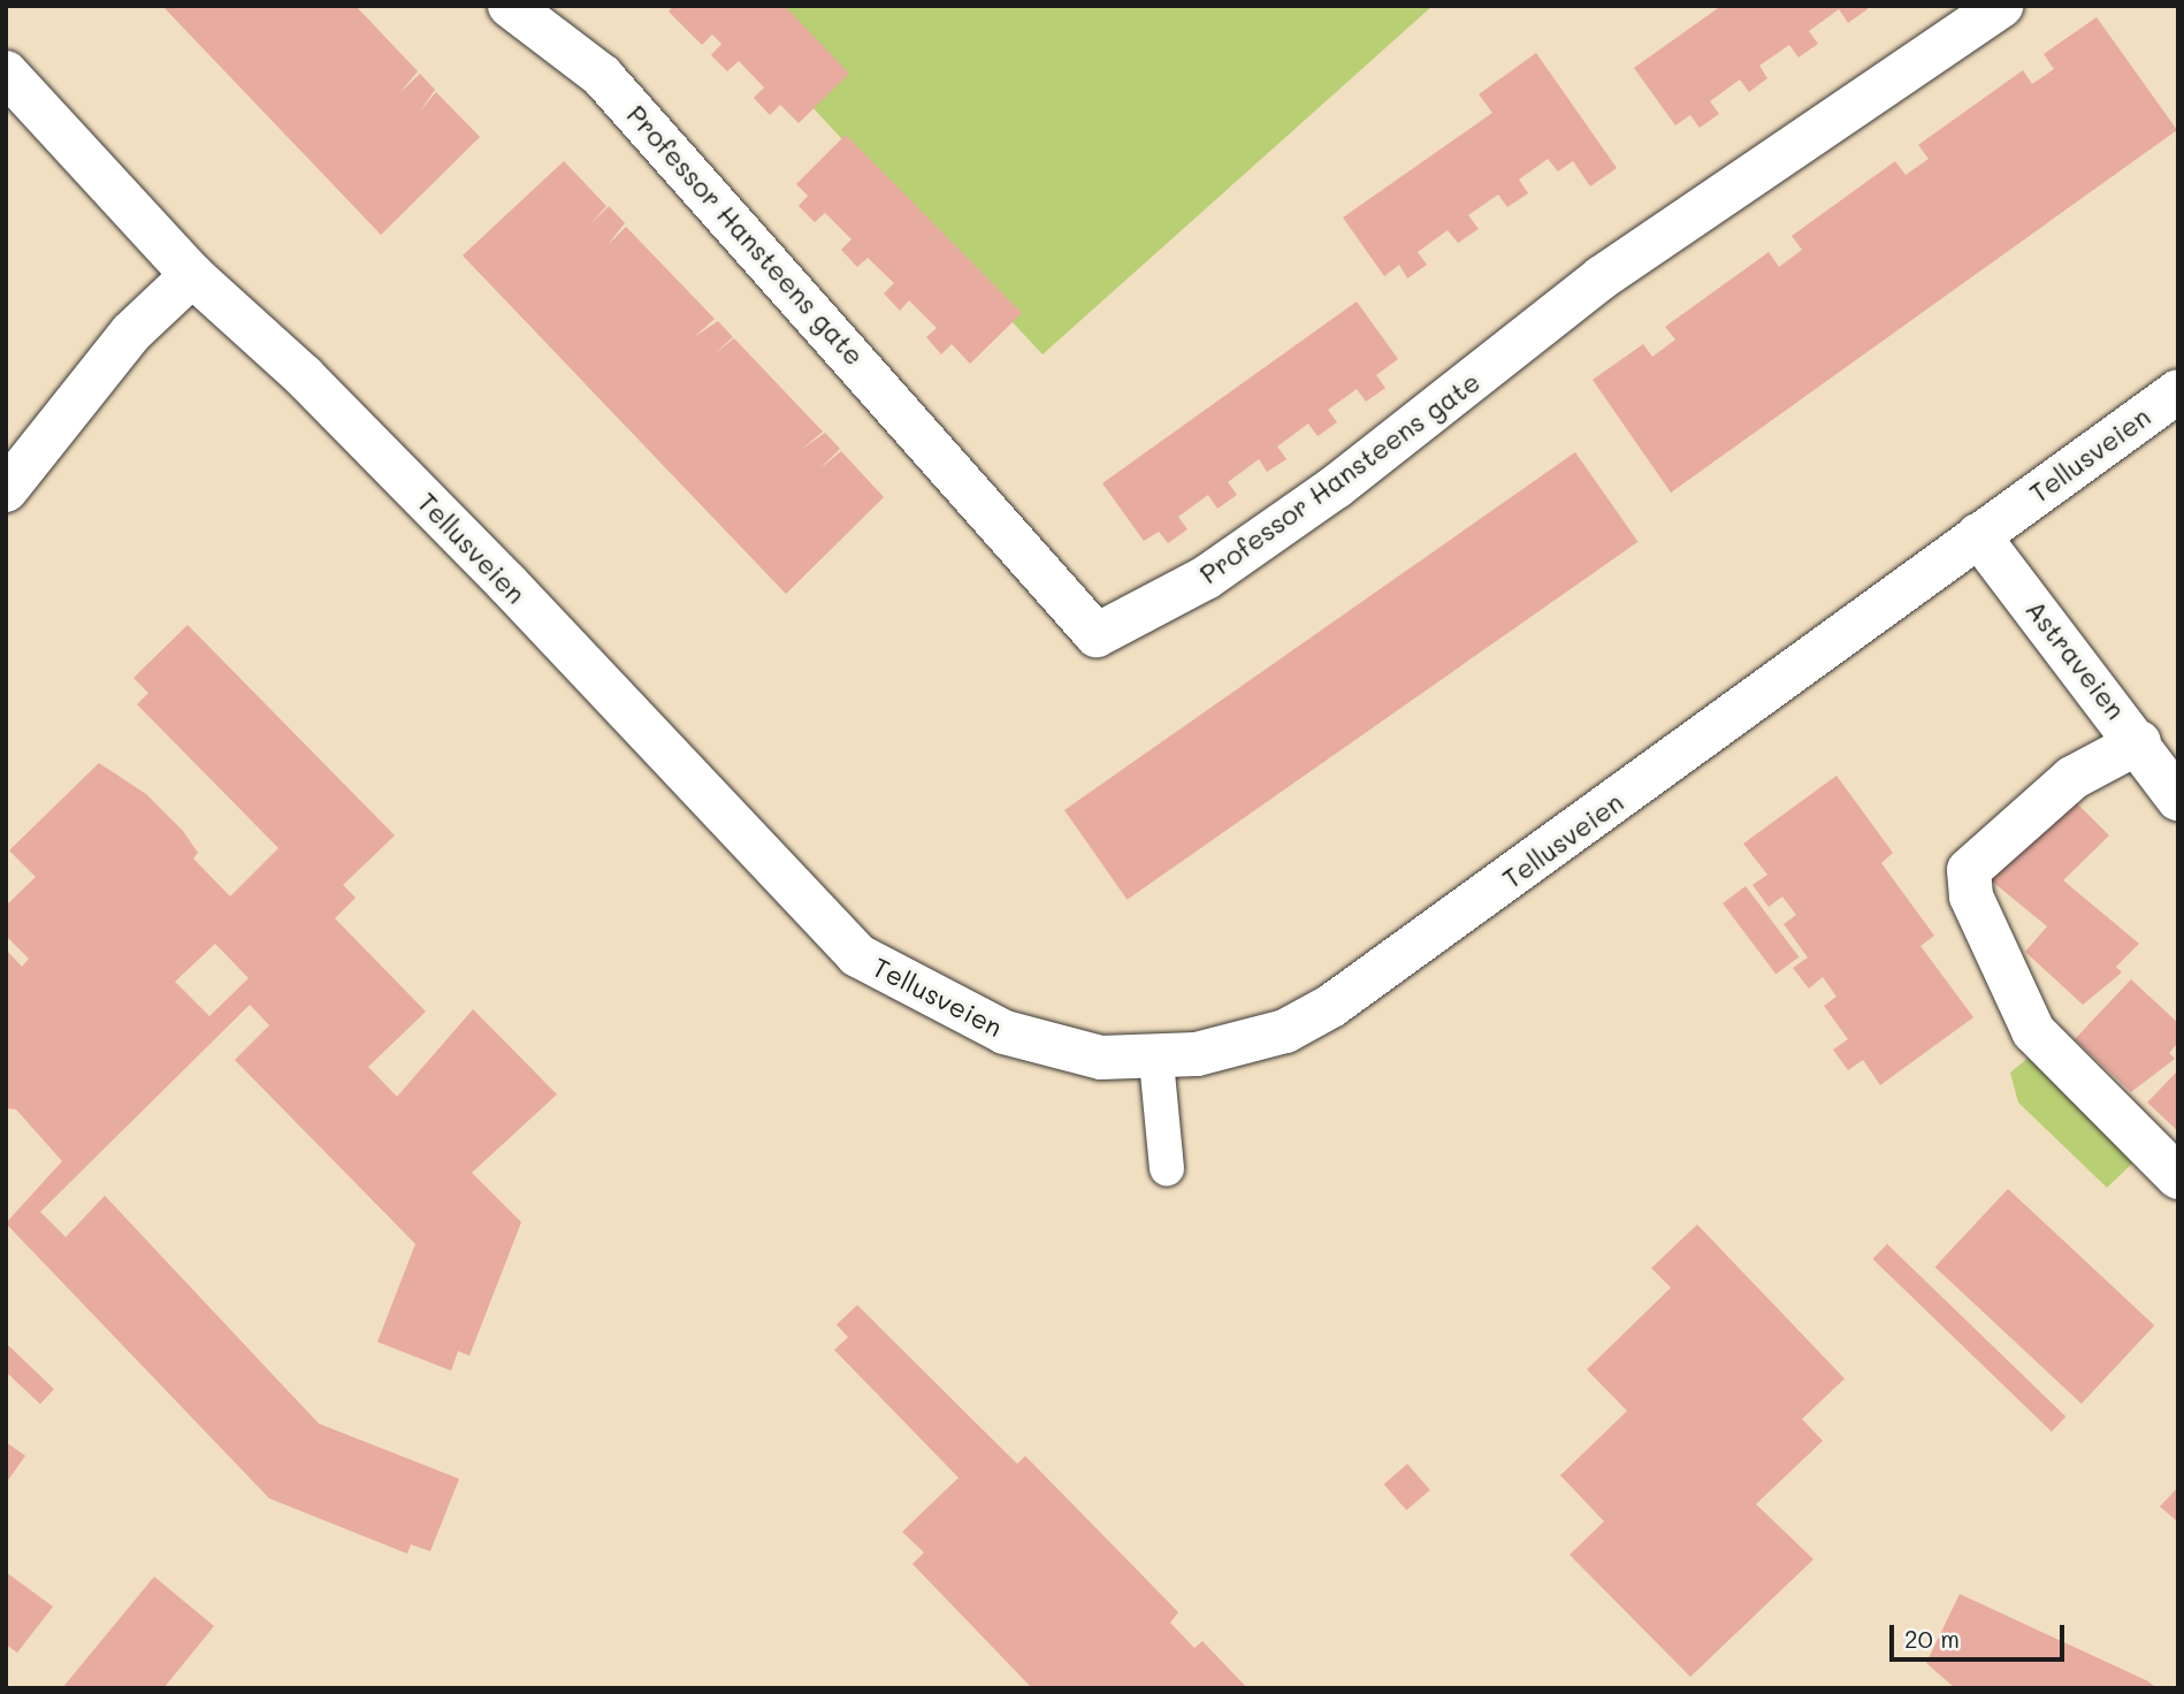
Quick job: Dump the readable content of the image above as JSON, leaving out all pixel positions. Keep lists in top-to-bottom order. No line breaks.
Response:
{"streets":{"street":["Professor Hansteens gate","Tellusveien","Astraveien"]},"crossings":[["Tellusveien","Astraveien"]],"scale_bar":"20 m"}
